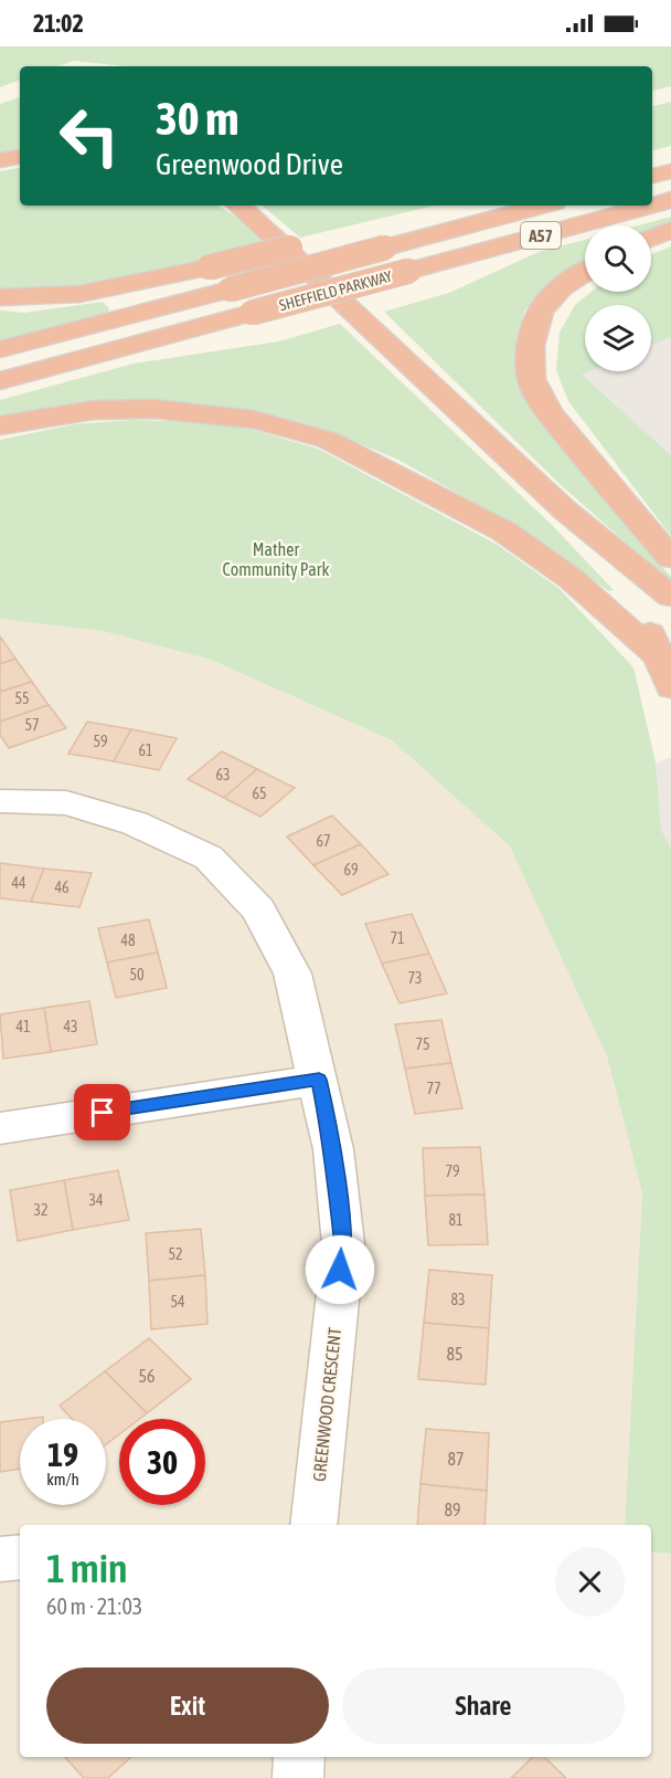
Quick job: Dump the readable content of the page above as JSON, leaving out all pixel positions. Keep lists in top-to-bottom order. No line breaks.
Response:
{"streets":{"highway":["A57","SHEFFIELD PARKWAY"],"street":["GREENWOOD CRESCENT"]},"parks":["Mather Community Park"],"house_numbers":["55","57","59","61","63","65","67","69","44","46","71","48","50","73","41","43","75","77","79","34","32","81","52","83","54","85","56","87","89"],"page":{"status":"21:02","turn":["30 m","Greenwood Drive"],"speed":"19 km/h","limit":"30","heading":["1 min","60 m · 21:03"],"buttons":["Exit","Share"]}}
